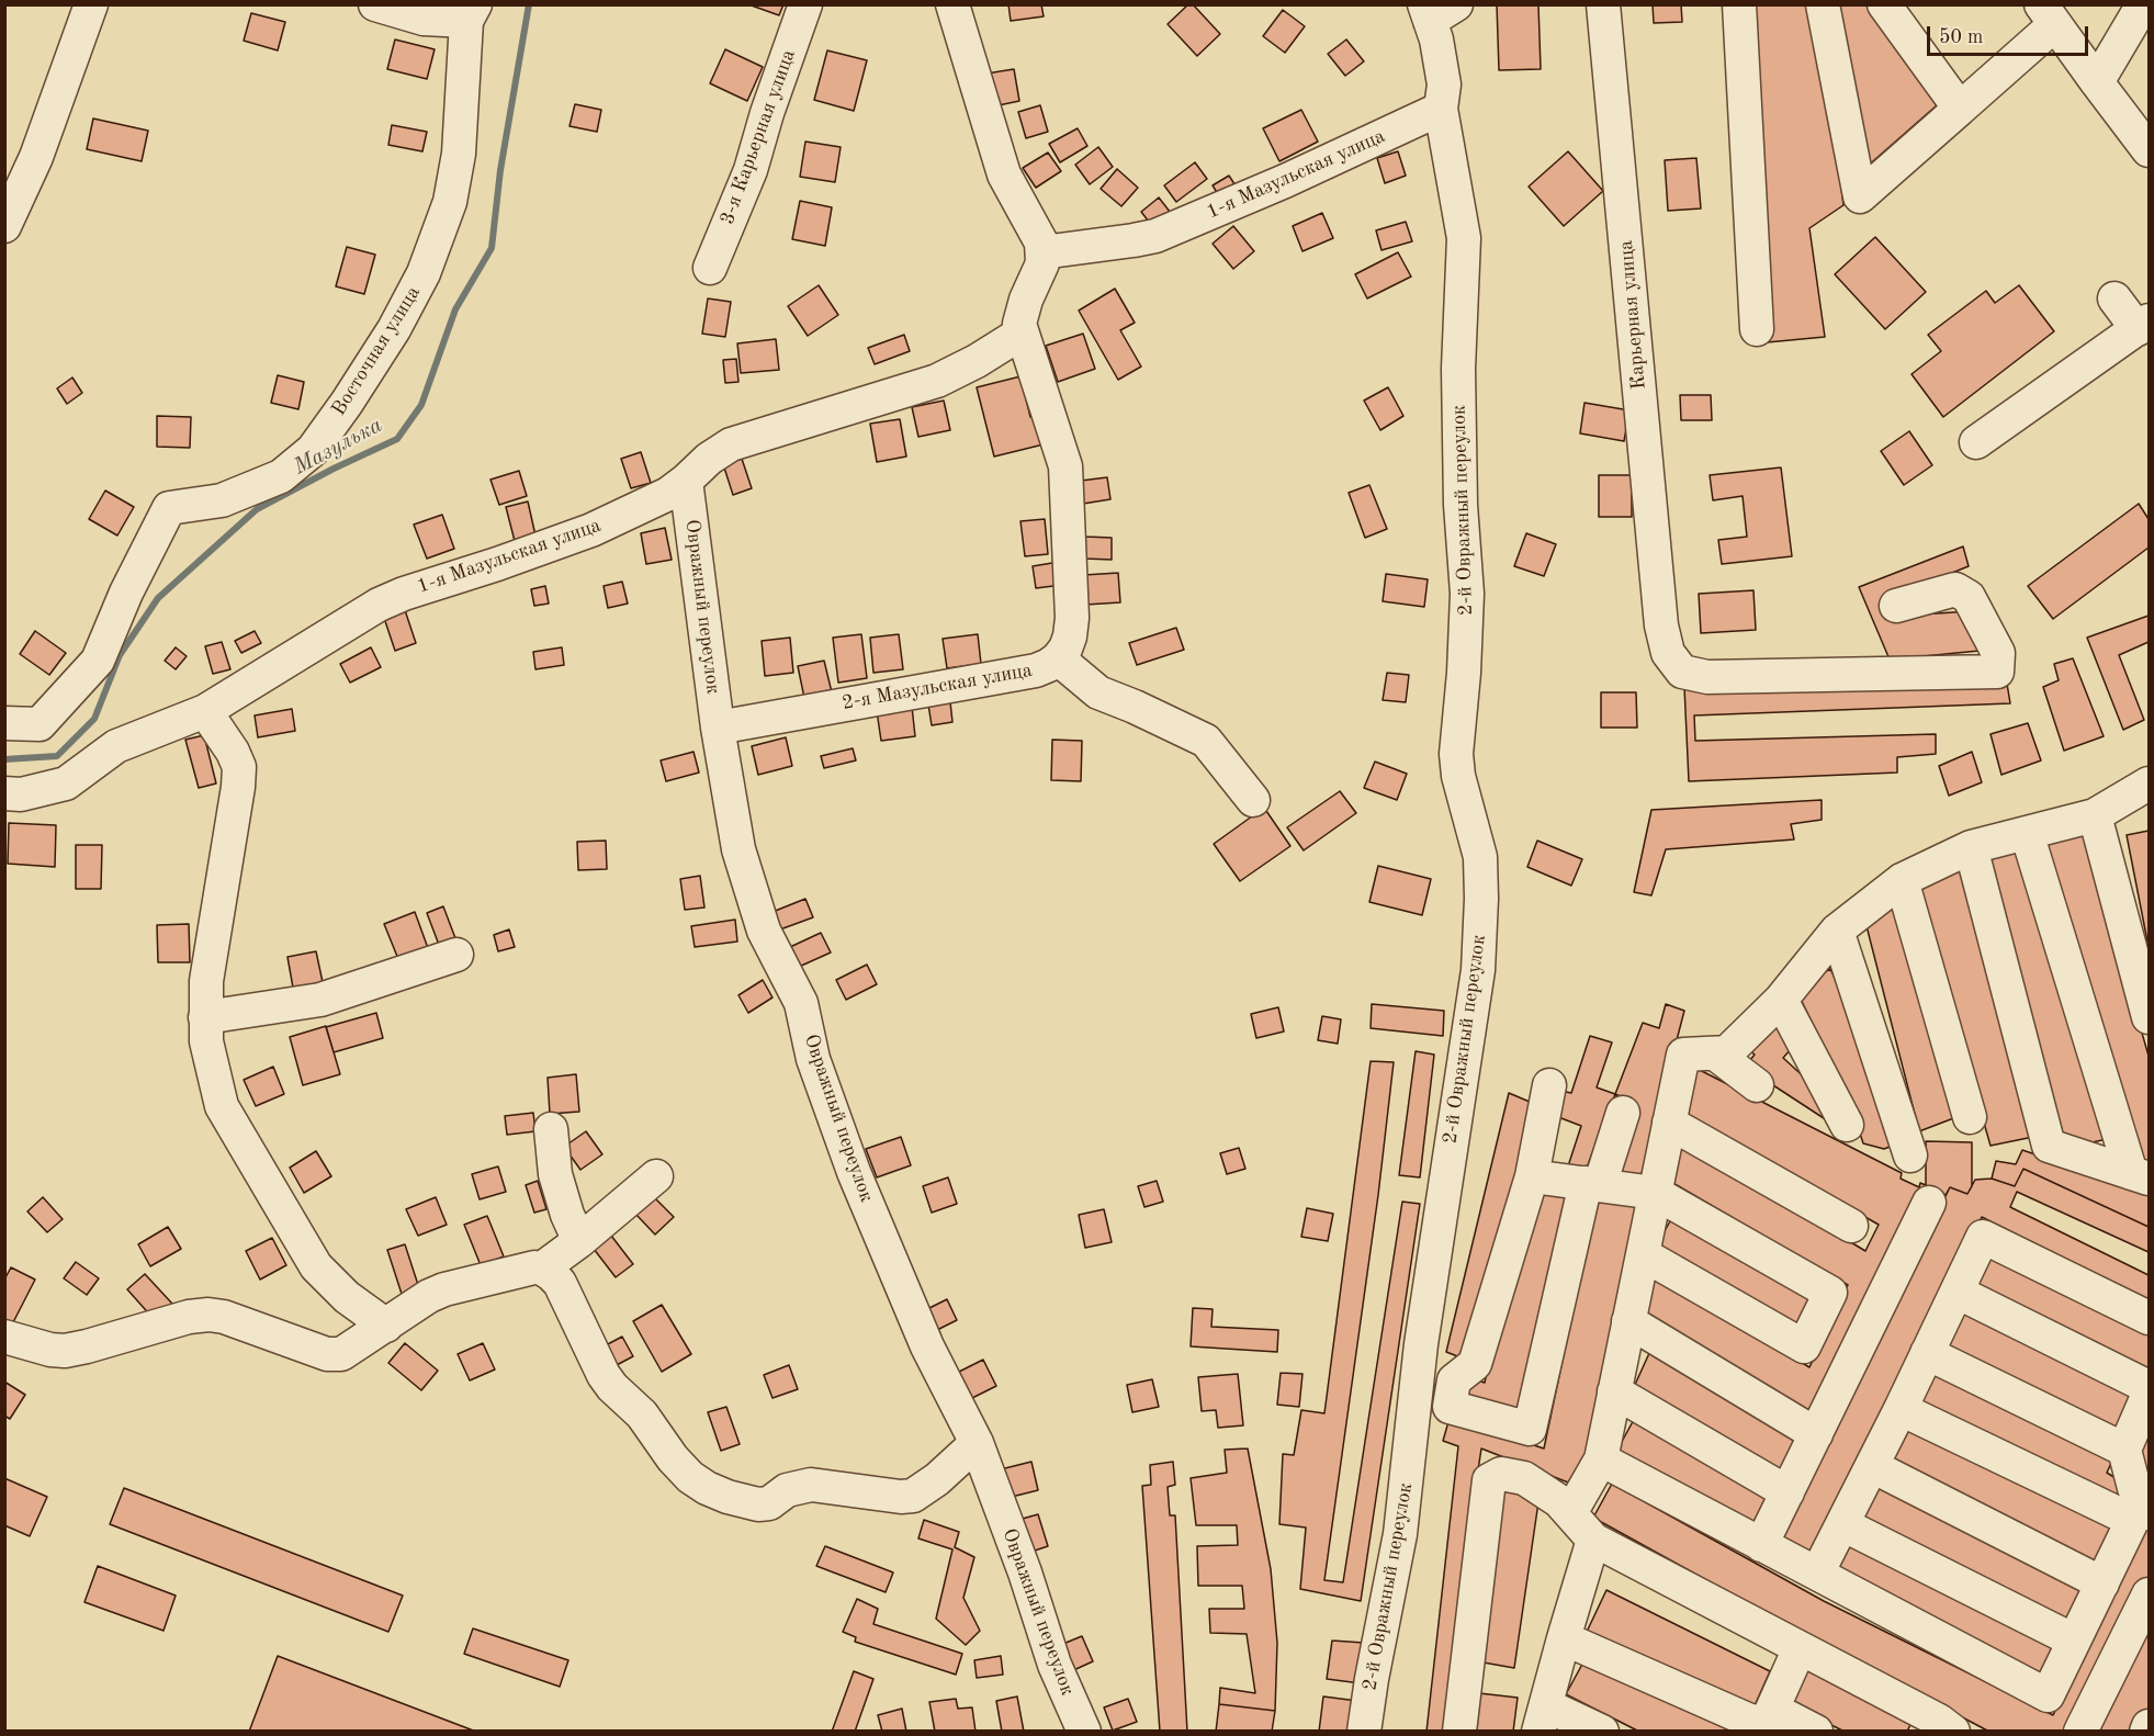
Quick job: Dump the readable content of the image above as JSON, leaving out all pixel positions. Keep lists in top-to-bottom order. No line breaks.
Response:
{"streets":{"street":["3-я Карьерная улица","1-я Мазульская улица","Карьерная улица","Восточная улица","2-й Овражный переулок","Овражный переулок","2-я Мазульская улица"]},"crossings":[["1-я Мазульская улица","2-й Овражный переулок"],["1-я Мазульская улица","Овражный переулок"],["1-я Мазульская улица","2-я Мазульская улица"],["Овражный переулок","2-я Мазульская улица"]],"water":["Мазулька"],"scale_bar":"50 m"}
